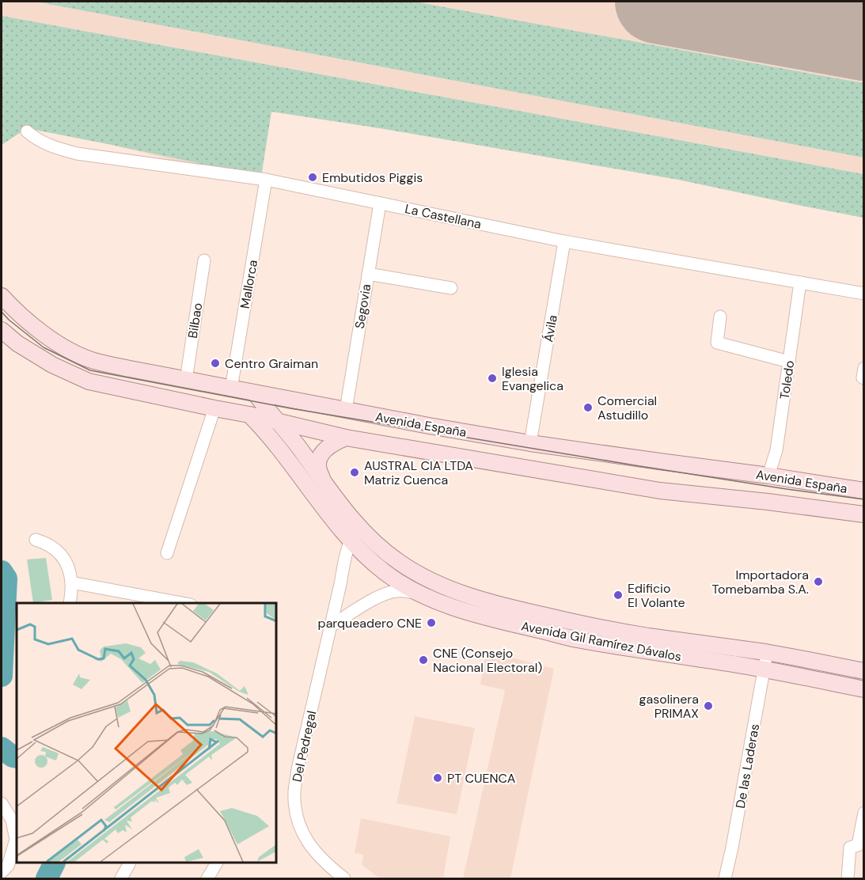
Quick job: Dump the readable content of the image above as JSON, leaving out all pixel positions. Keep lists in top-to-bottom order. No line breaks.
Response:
{"streets":{"main road":["Avenida España","Avenida Gil Ramírez Dávalos"],"street":["La Castellana","Mallorca","Segovia","Bilbao","Ávila","Toledo","Del Pedregal","De las Laderas"]},"crossings":[["La Castellana","Mallorca"],["La Castellana","Segovia"],["La Castellana","Ávila"],["La Castellana","Toledo"],["Mallorca","Avenida España"],["Segovia","Avenida España"],["Bilbao","Avenida España"],["Ávila","Avenida España"],["Toledo","Avenida España"],["Avenida España","Avenida Gil Ramírez Dávalos"],["Avenida Gil Ramírez Dávalos","Del Pedregal"],["Avenida Gil Ramírez Dávalos","De las Laderas"]],"places":["Embutidos Piggis","Centro Graiman","Iglesia Evangelica","Comercial Astudillo","AUSTRAL CIA LTDA Matriz Cuenca","Importadora Tomebamba S.A.","Edificio El Volante","parqueadero CNE","CNE (Consejo Nacional Electoral)","gasolinera PRIMAX","PT CUENCA"]}
